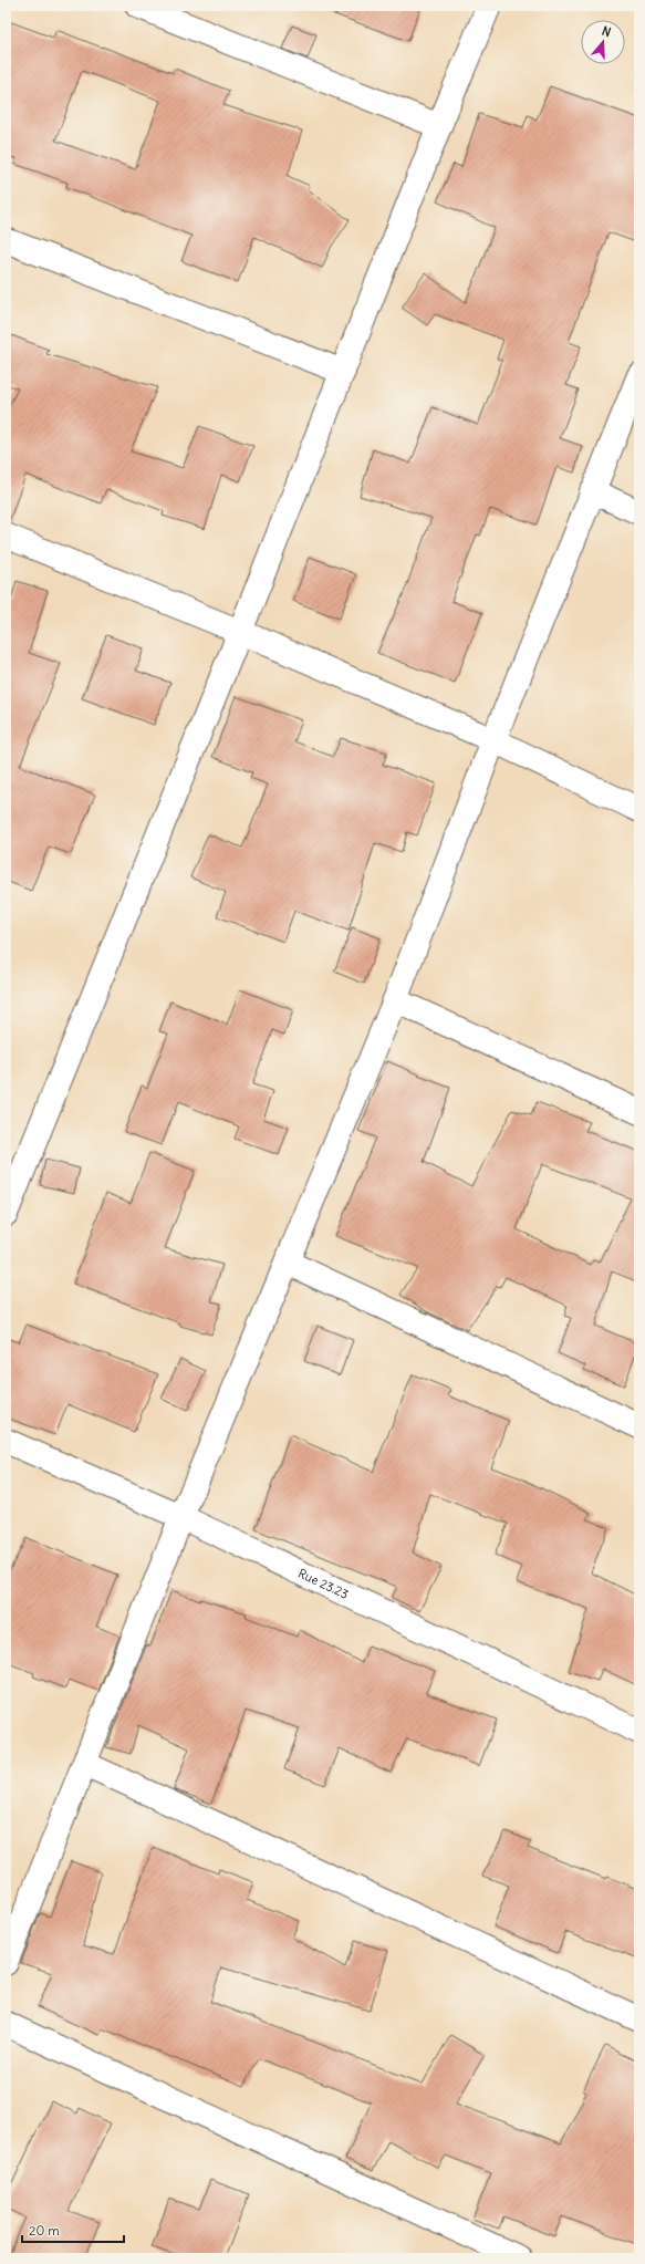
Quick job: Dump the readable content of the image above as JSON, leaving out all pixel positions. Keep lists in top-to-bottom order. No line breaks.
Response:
{"streets":{"street":["Rue 23.23"]},"scale_bar":"20 m","north":"top"}
